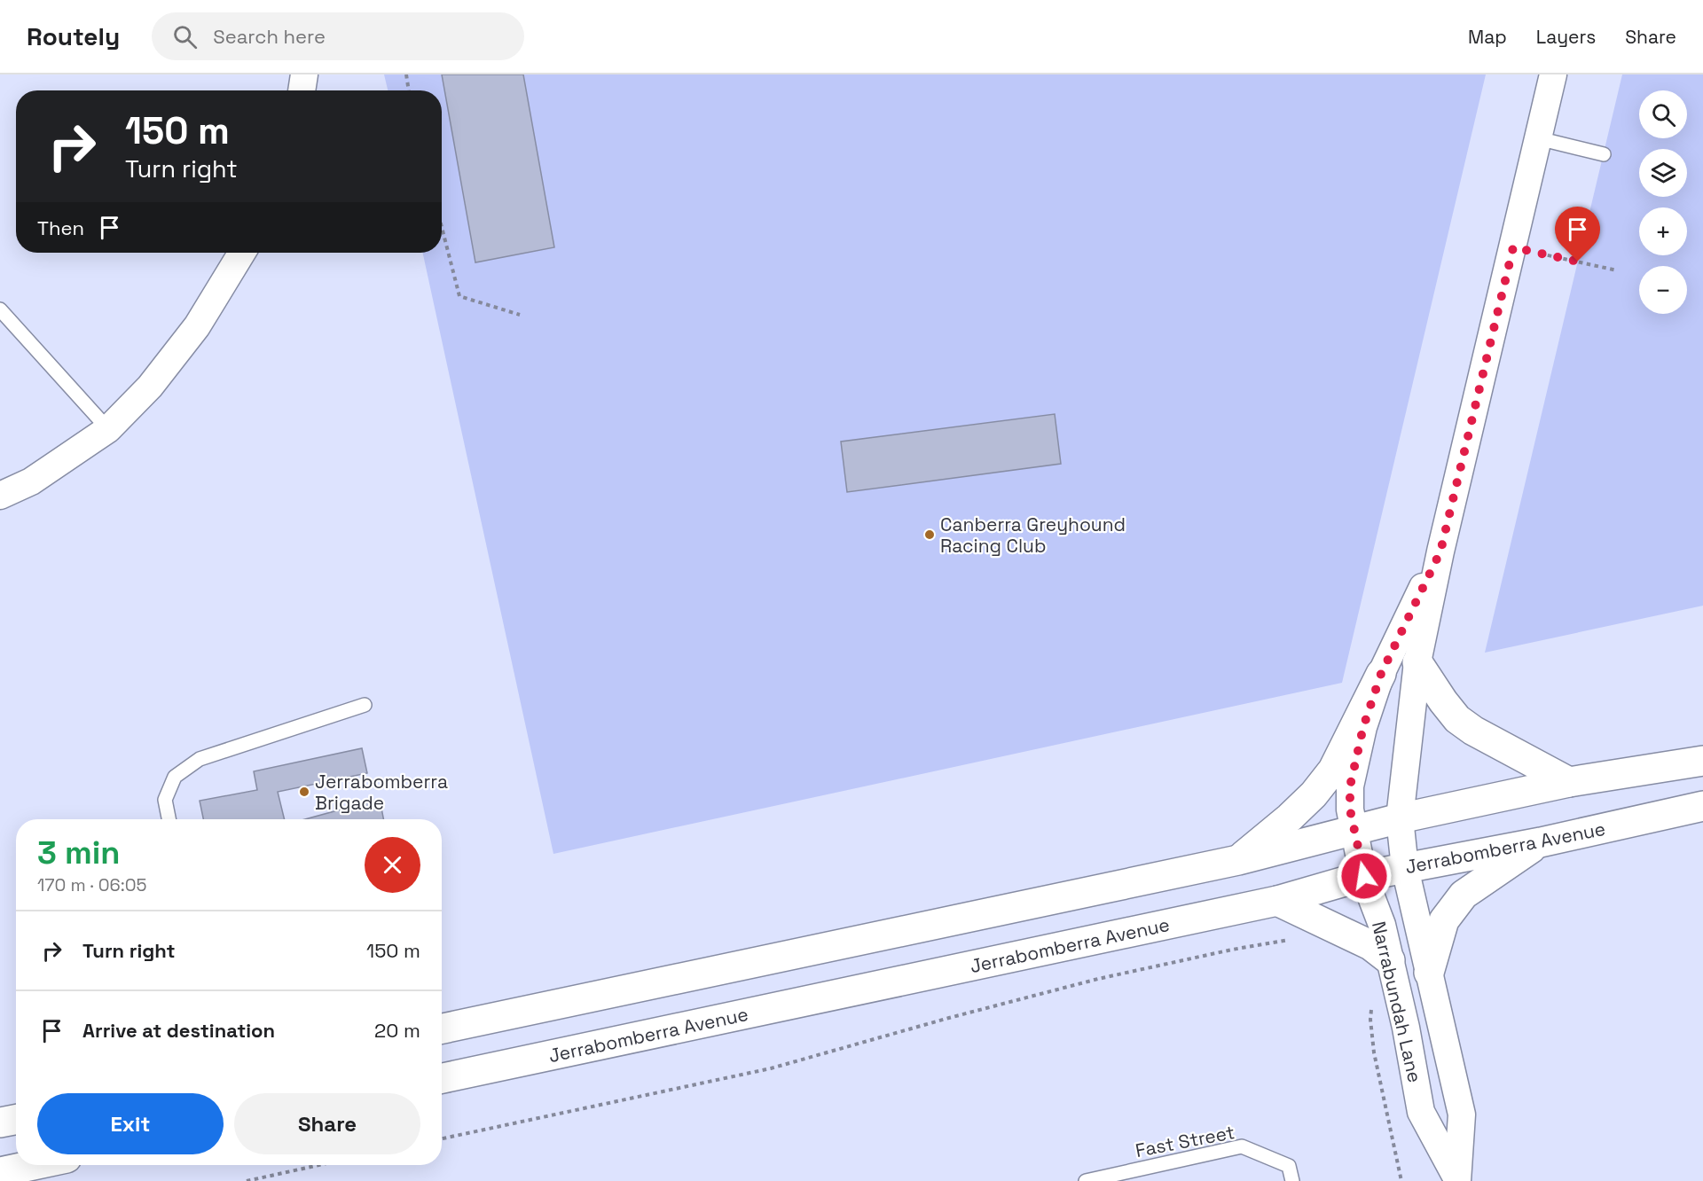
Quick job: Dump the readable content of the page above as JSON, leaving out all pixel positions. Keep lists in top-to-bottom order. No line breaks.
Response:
{"streets":{"street":["Jerrabomberra Avenue","Narrabundah Lane"],"lane":["Fast Street"]},"crossings":[["Jerrabomberra Avenue","Narrabundah Lane"]],"places":["Canberra Greyhound Racing Club","Jerrabomberra Brigade"],"page":{"header":"Routely","search":"Search here","nav":["Map","Layers","Share"],"map_buttons":["+","−"],"turn":["150 m","Turn right"],"then":"Then","heading":["3 min","170 m · 06:05"],"list":[{"name":"Turn right","value":"150 m"},{"name":"Arrive at destination","value":"20 m"}],"buttons":["Exit","Share"]}}
